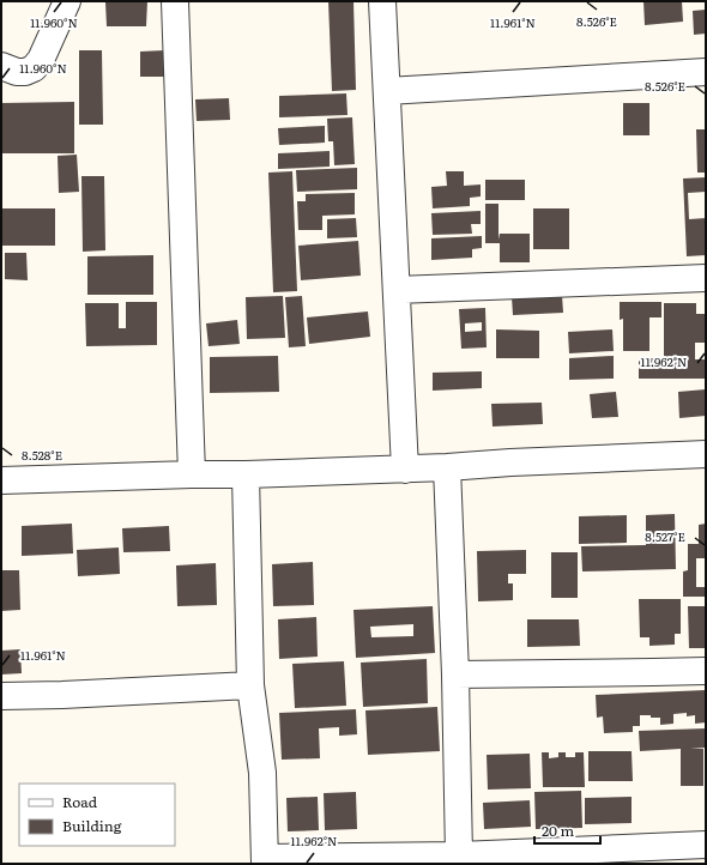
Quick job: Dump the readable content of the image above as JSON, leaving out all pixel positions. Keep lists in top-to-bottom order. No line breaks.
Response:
{"legend":["Road","Building"],"scale_bar":"20 m","coordinates":["8.526°E","11.960°N","11.961°N","11.962°N","8.528°E","8.527°E"]}
